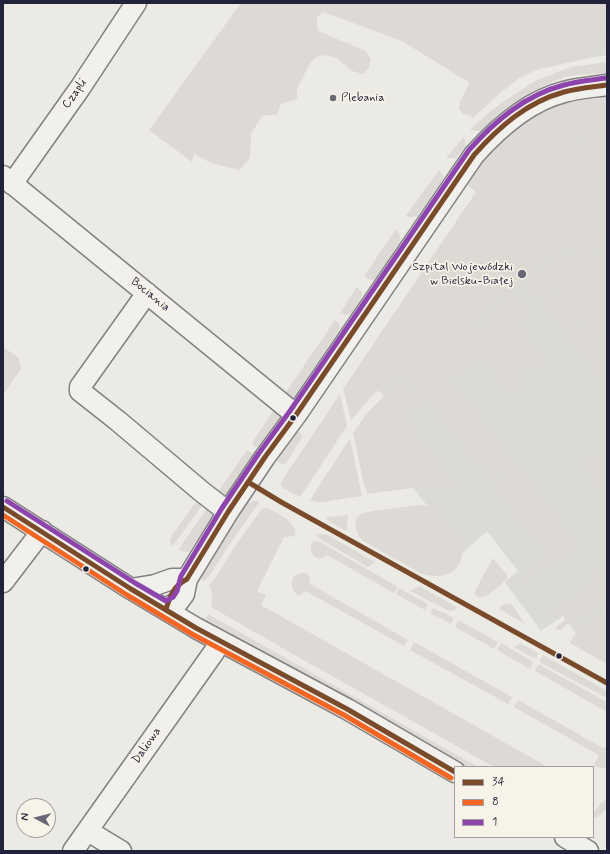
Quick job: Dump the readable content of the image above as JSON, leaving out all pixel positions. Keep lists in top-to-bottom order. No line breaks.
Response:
{"streets":{"street":["Czapli","Bociania","Daliowa"]},"crossings":[["Czapli","Bociania"]],"places":["Plebania","Szpital Wojewódzki w Bielsku-Białej"],"lines":["transit line 1","transit line 34","transit line 8"],"legend":["34","8","1"],"north":"left"}
